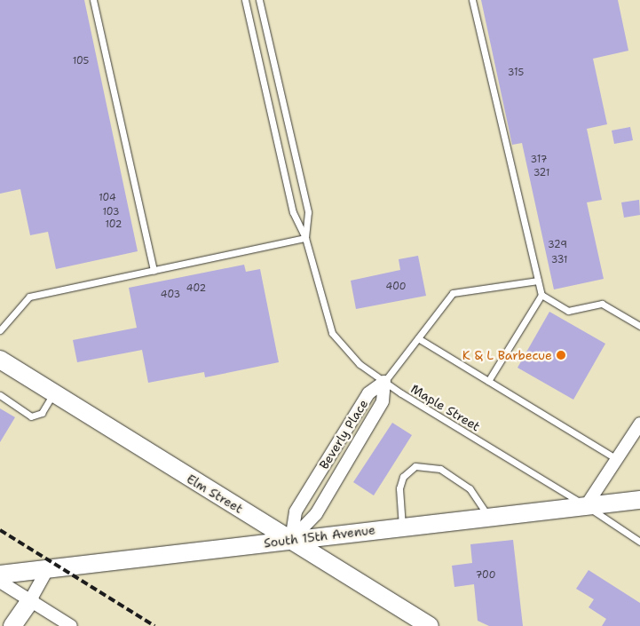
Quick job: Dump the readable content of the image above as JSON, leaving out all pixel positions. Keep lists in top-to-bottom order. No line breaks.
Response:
{"streets":{"main road":["Elm Street","South 15th Avenue"],"street":["Beverly Place"],"lane":["Maple Street"]},"crossings":[["Maple Street","Beverly Place"],["Maple Street","South 15th Avenue"],["Beverly Place","Elm Street"],["Beverly Place","South 15th Avenue"],["Elm Street","South 15th Avenue"]],"places":["K & L Barbecue"],"house_numbers":["105","315","317","321","104","103","102","329","331","400","402","403","700"]}
